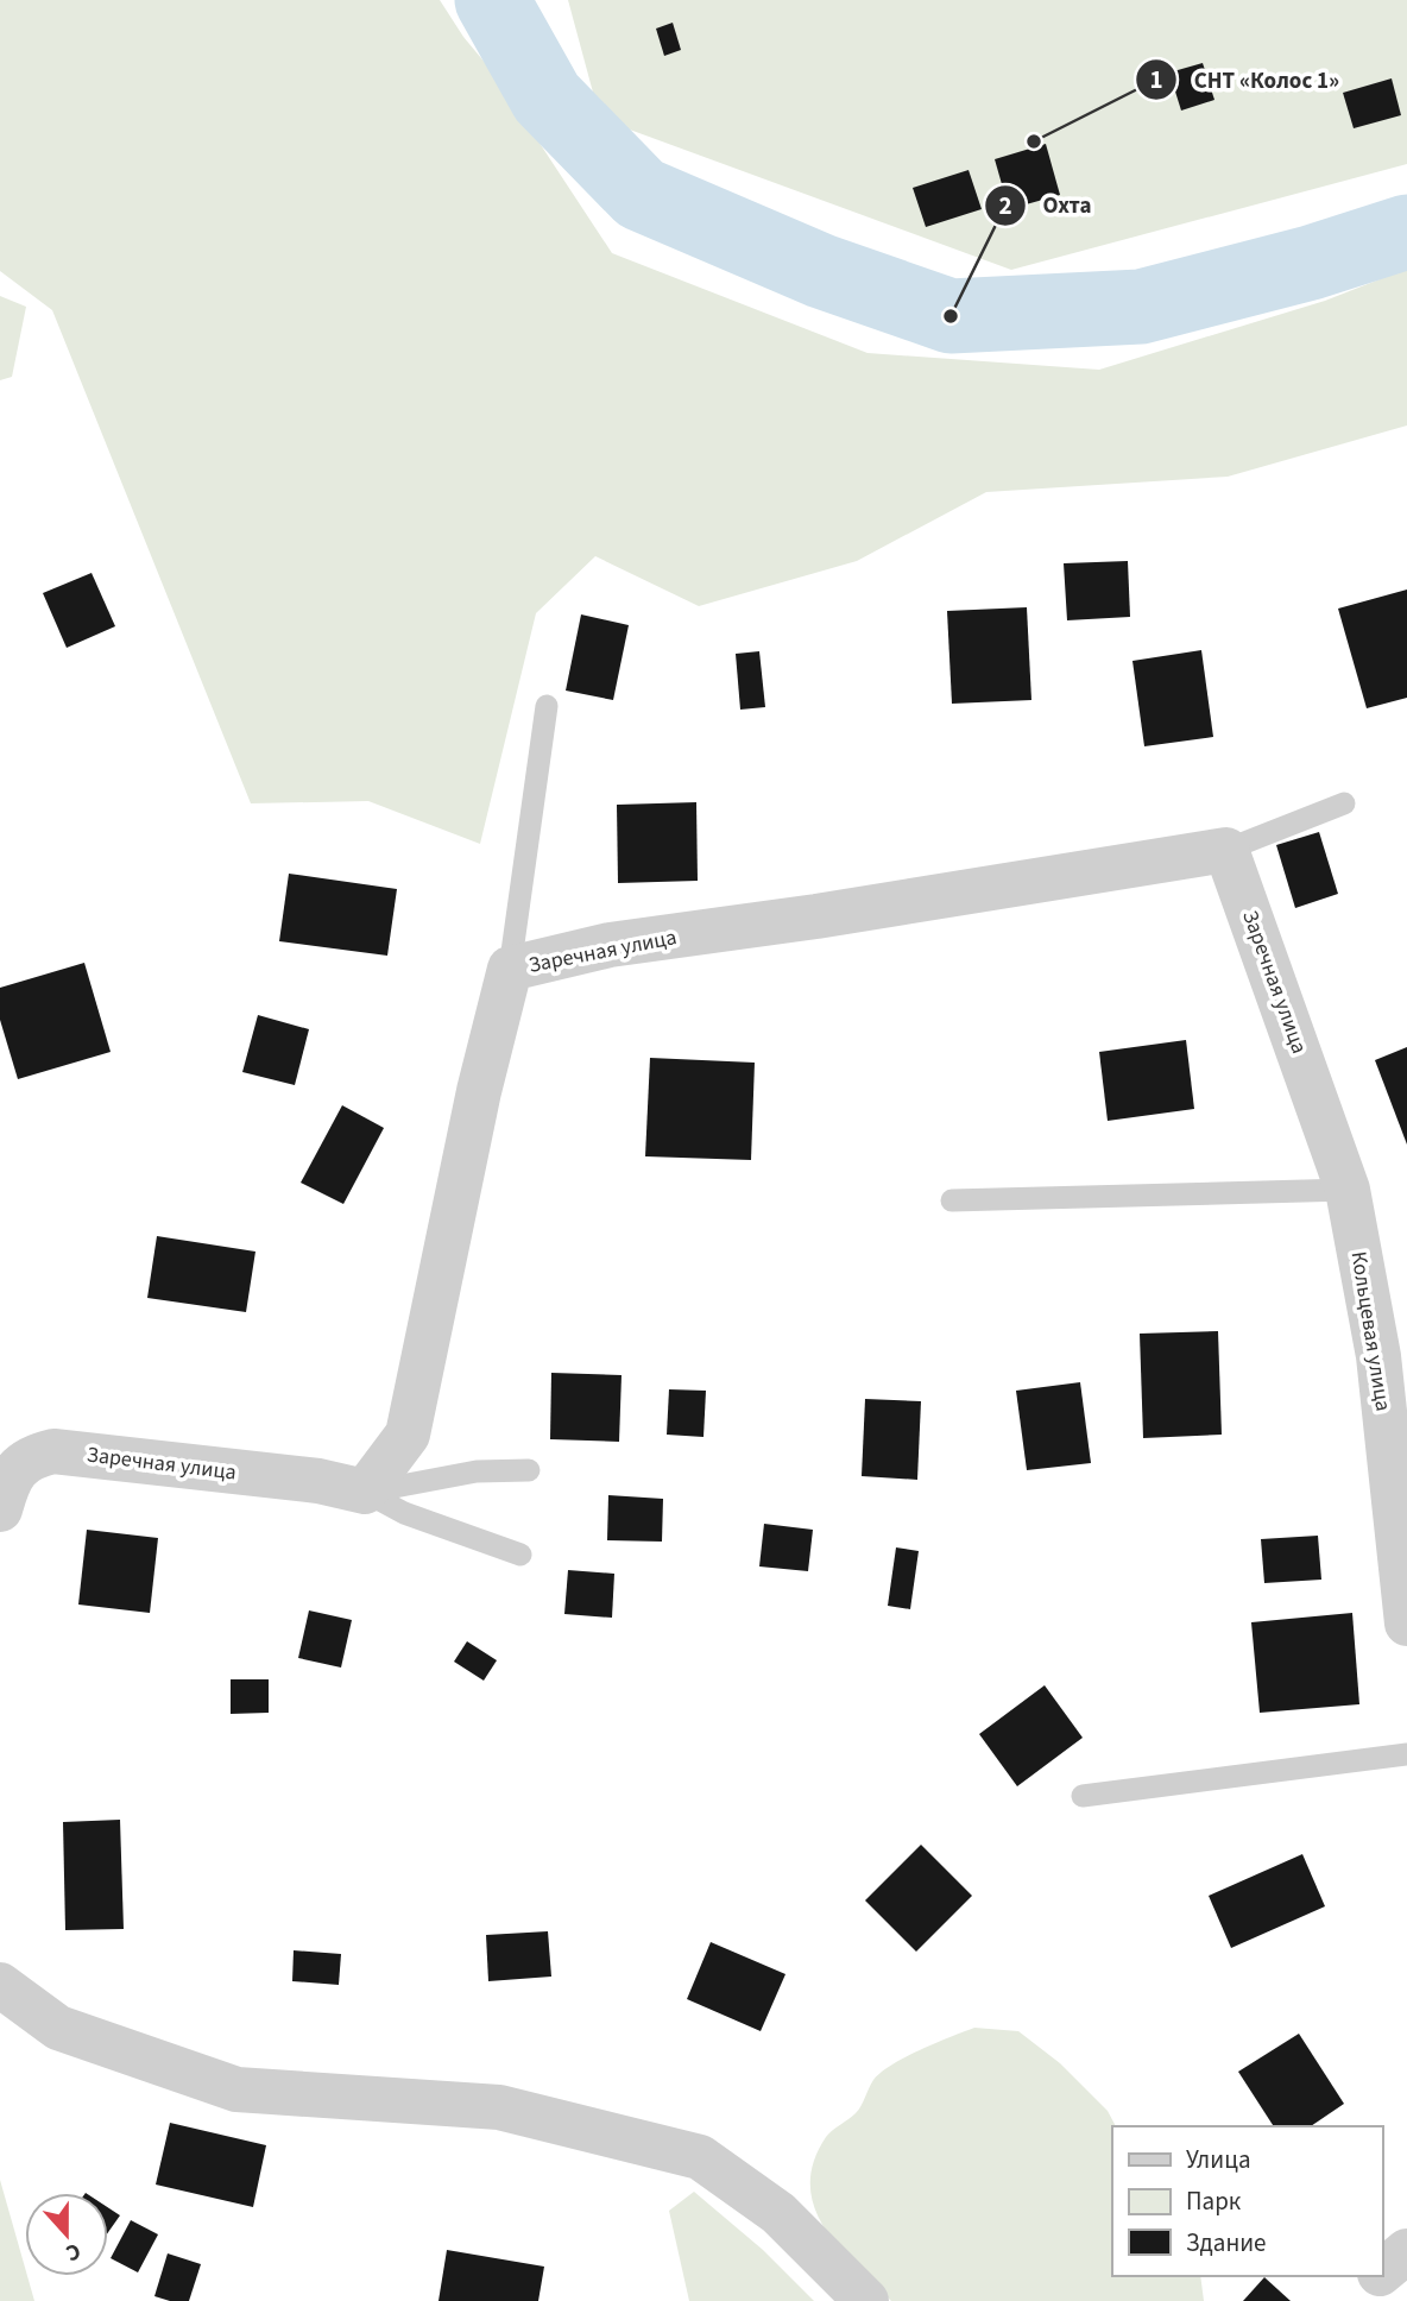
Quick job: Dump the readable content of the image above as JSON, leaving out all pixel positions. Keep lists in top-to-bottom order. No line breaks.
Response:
{"streets":{"street":["Заречная улица","Кольцевая улица"]},"crossings":[["Заречная улица","Кольцевая улица"]],"places":["СНТ «Колос 1»","Охта"],"legend":["Улица","Парк","Здание"],"north":"bottom"}
